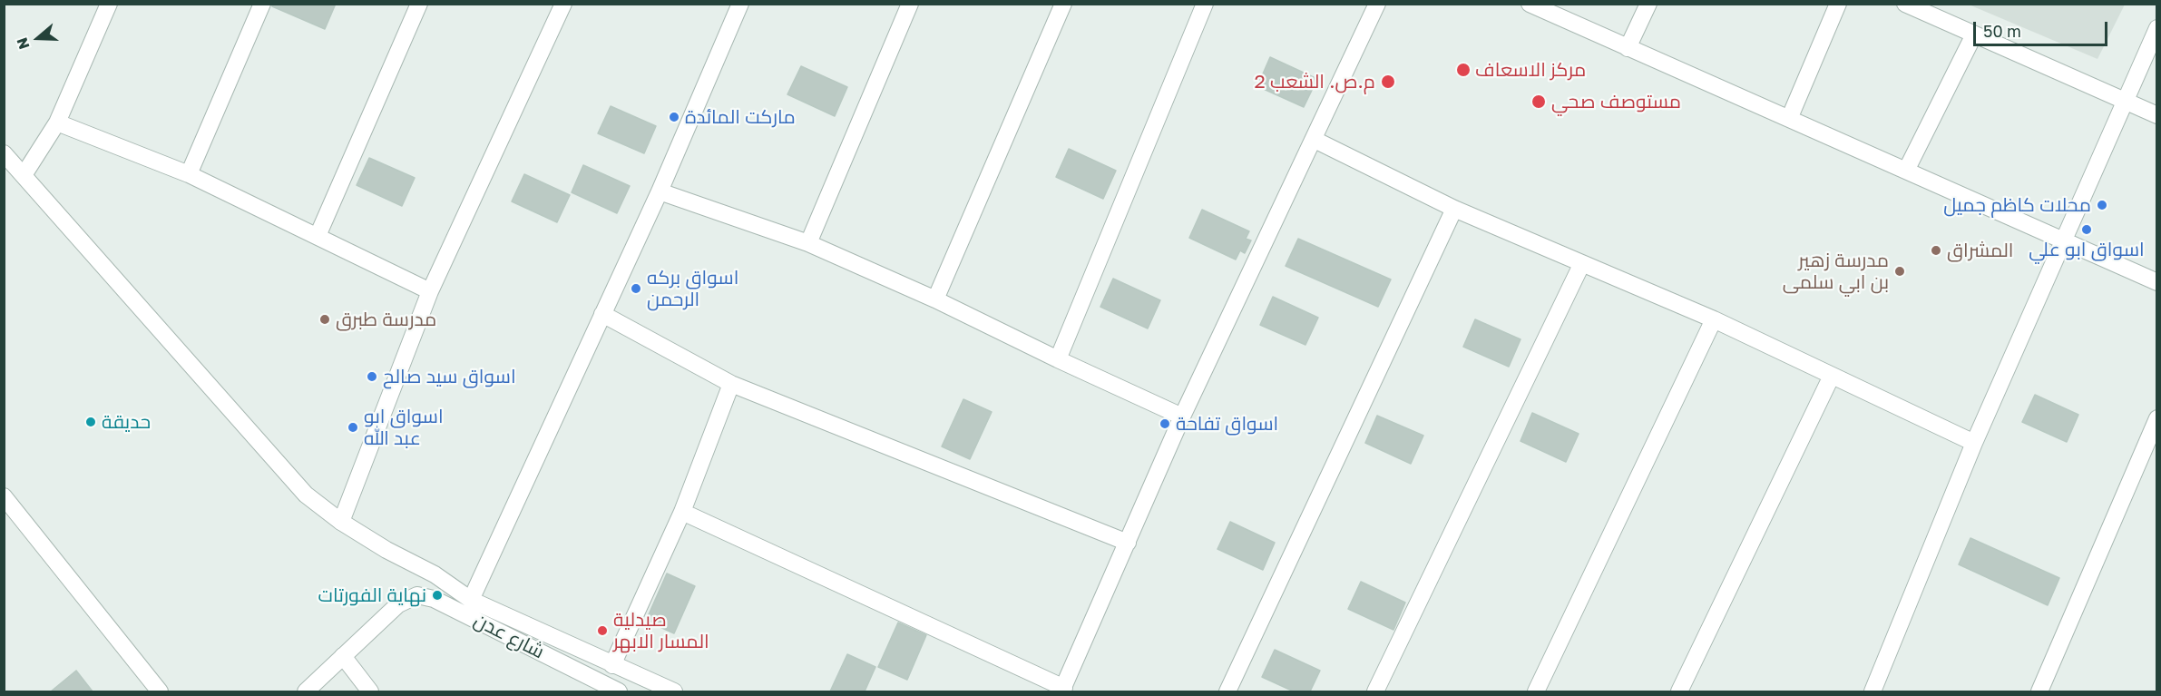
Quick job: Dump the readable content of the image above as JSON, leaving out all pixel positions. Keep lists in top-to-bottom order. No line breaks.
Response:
{"streets":{"street":["شارع عدن"]},"places":["مركز الاسعاف","م.ص. الشعب 2","مستوصف صحي","ماركت المائدة","محلات كاظم جميل","اسواق ابو علي","المشراق","مدرسة زهير بن ابي سلمى","اسواق بركه الرحمن","مدرسة طبرق","اسواق سيد صالح","حديقة","اسواق تفاحة","اسواق ابو عبد الله","نهاية الفورتات","صيدلية المسار الابهر"],"scale_bar":"50 m","north":"left"}
